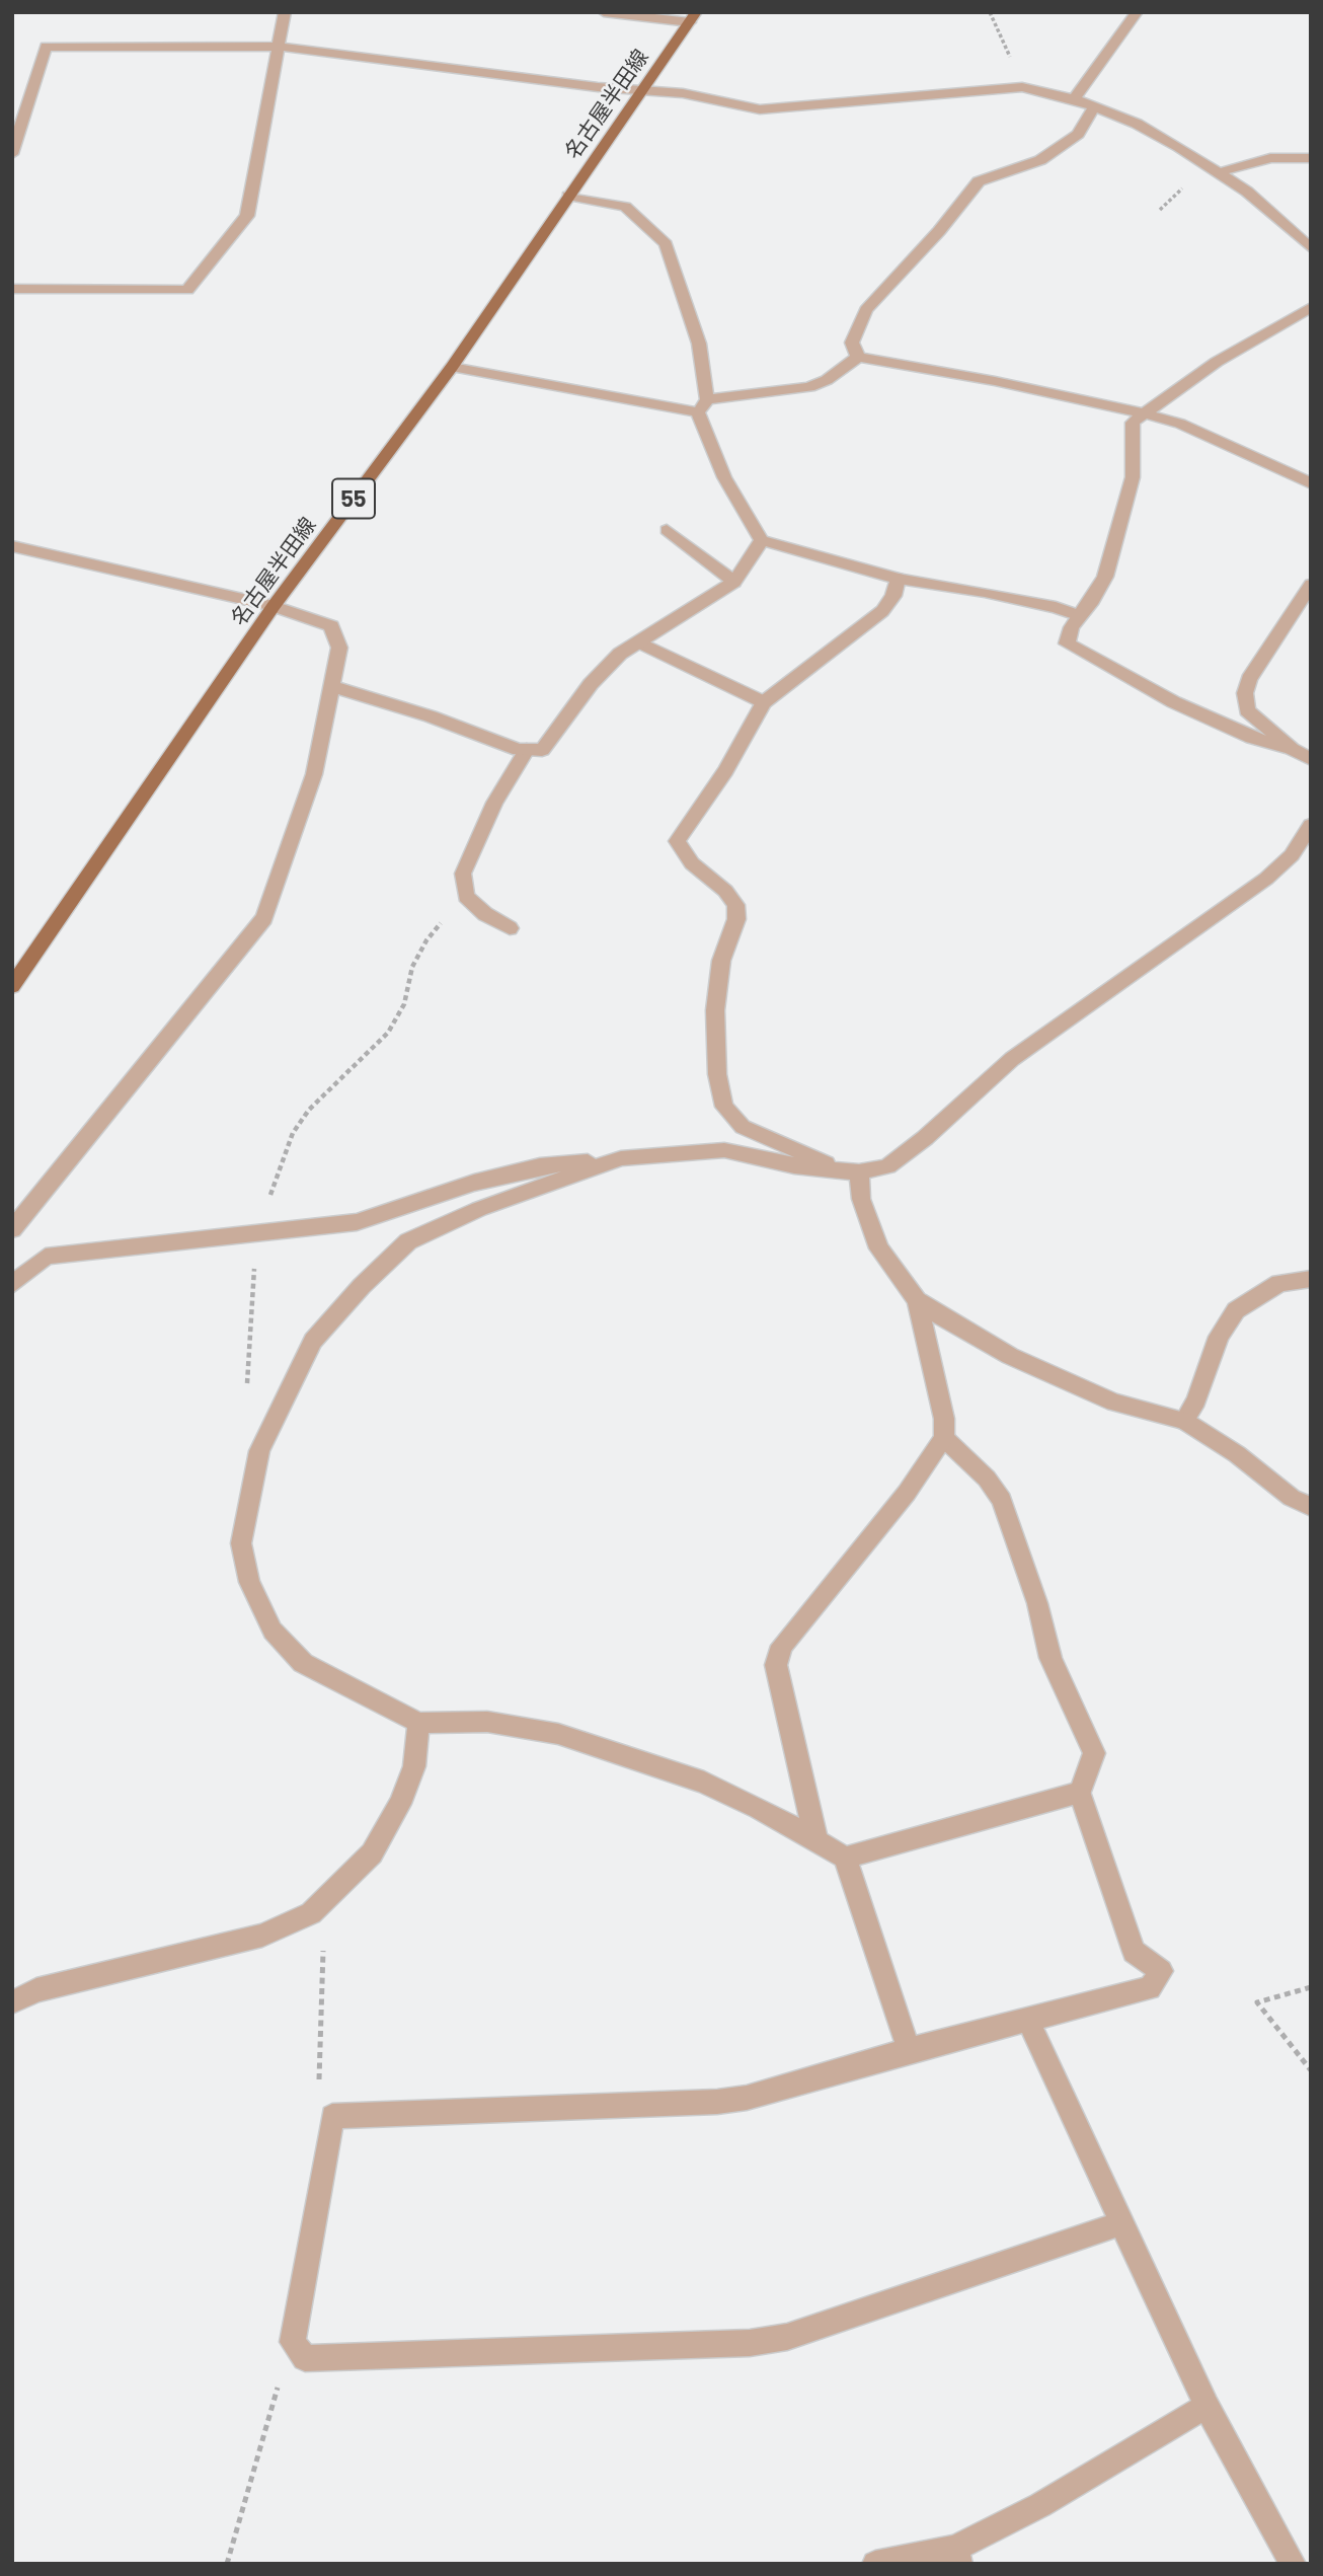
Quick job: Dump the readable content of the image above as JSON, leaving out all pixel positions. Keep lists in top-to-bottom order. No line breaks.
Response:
{"streets":{"main road":["名古屋半田線","55"]}}
